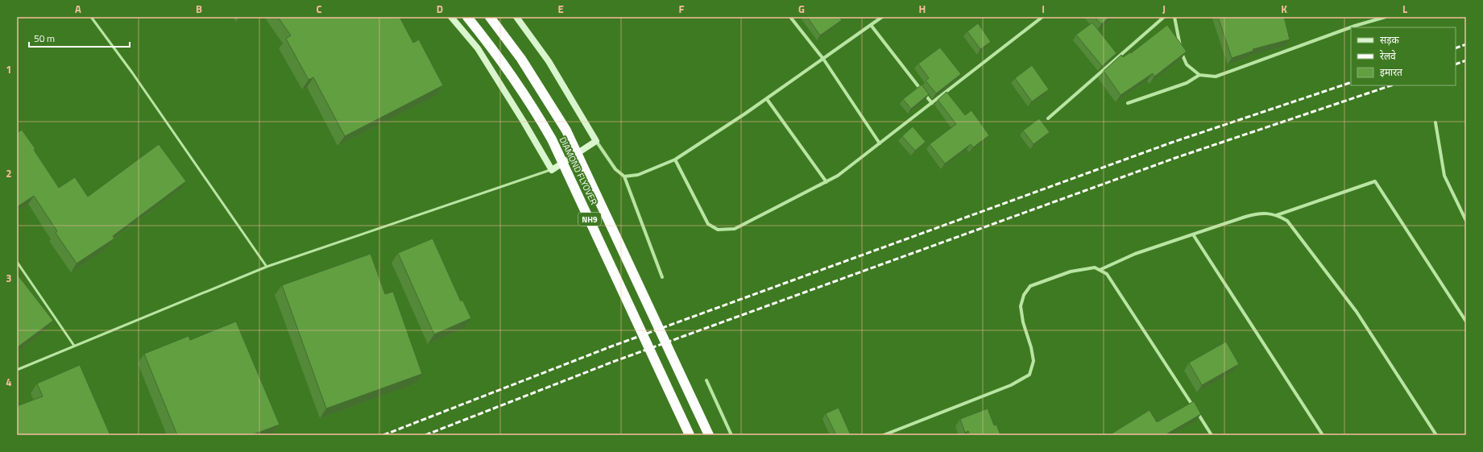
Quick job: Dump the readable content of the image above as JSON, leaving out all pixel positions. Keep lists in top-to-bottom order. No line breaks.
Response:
{"streets":{"highway":["DIAMOND FLYOVER","NH9"]},"legend":["सड़क","रेलवे","इमारत"],"scale_bar":"50 m","grid":{"columns":["A","B","C","D","E","F","G","H","I","J","K","L"],"rows":["1","2","3","4"]}}
